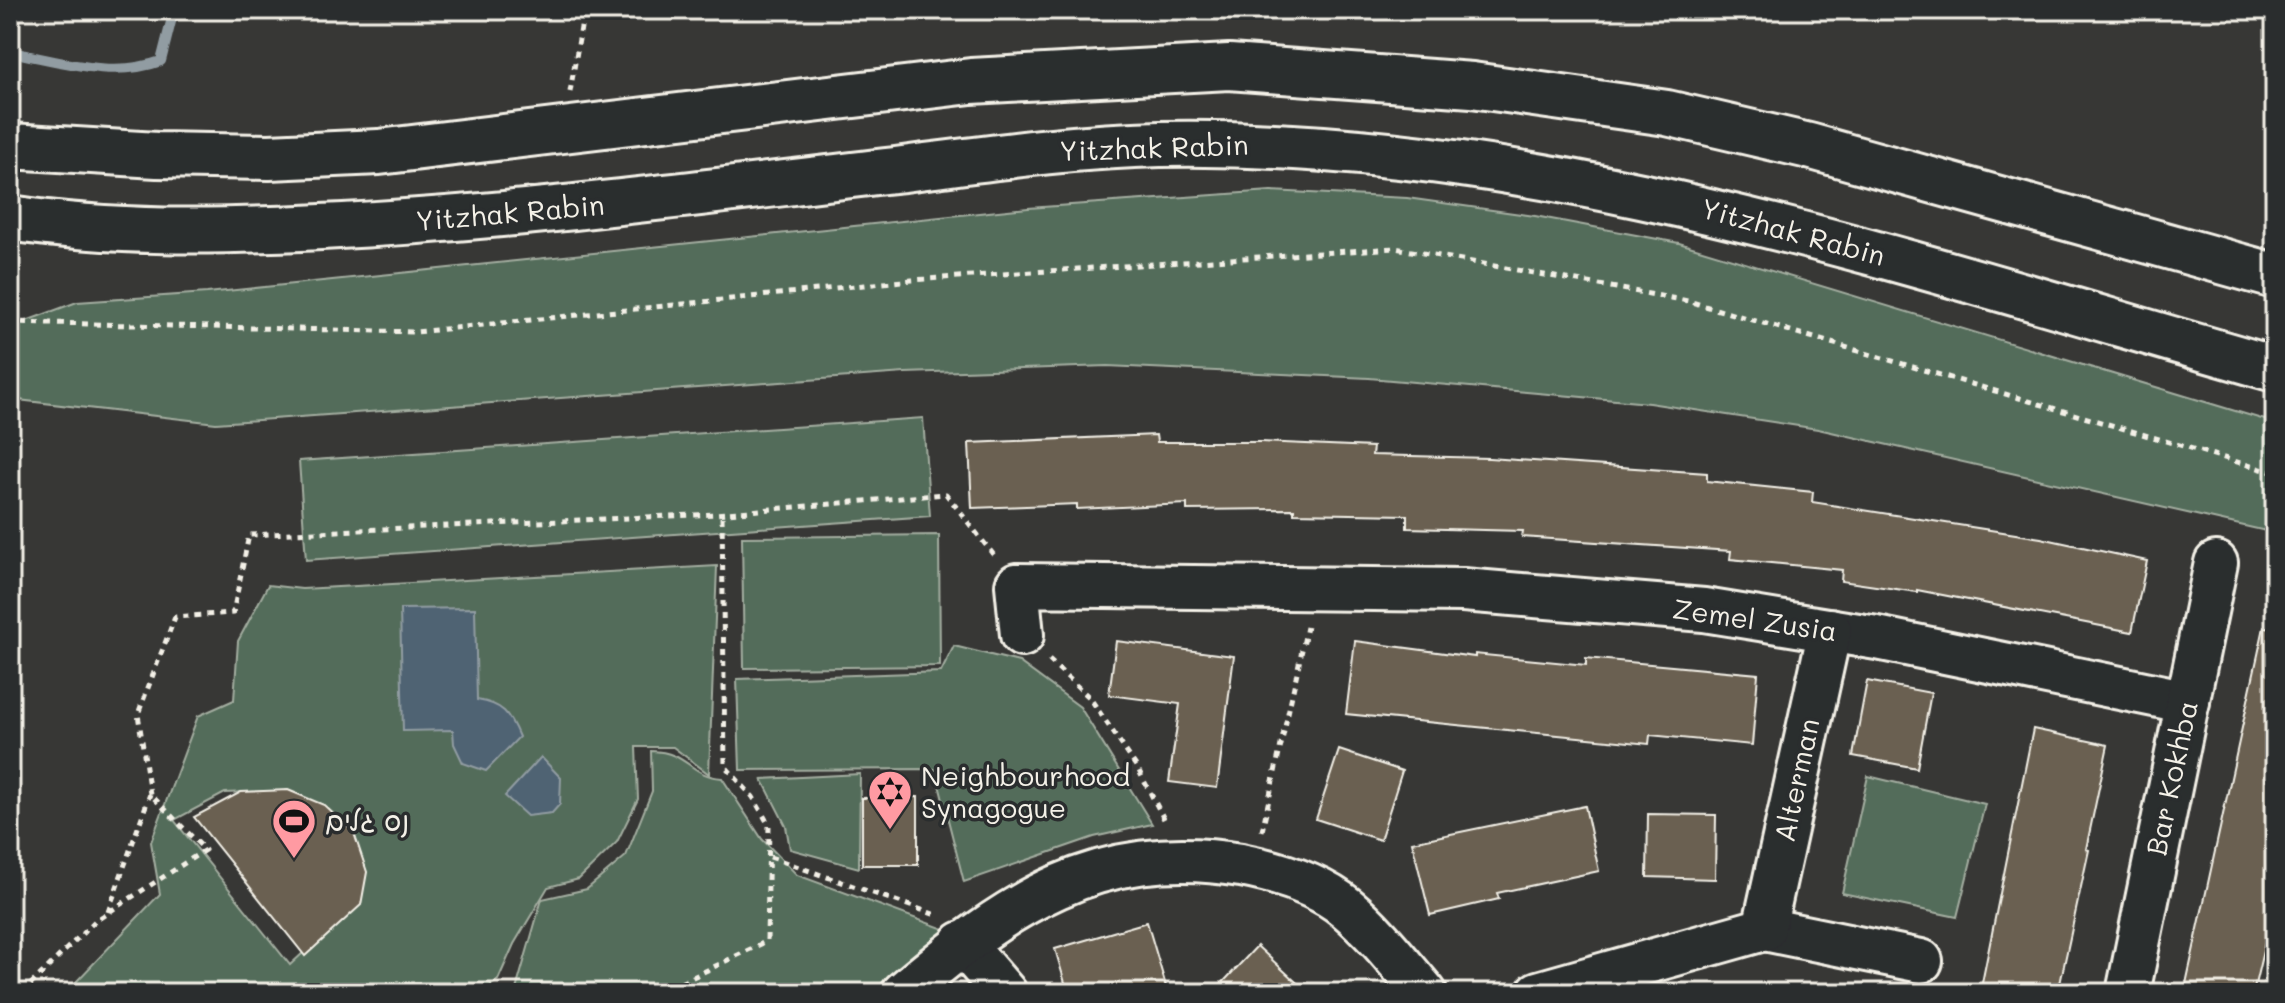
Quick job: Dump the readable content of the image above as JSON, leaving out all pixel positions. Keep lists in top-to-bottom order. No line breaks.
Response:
{"streets":{"main road":["Yitzhak Rabin"],"street":["Zemel Zusia","Bar Kokhba","Alterman"]},"crossings":[["Zemel Zusia","Bar Kokhba"],["Zemel Zusia","Alterman"]],"places":{"synagogue":["Neighbourhood Synagogue"],"sports":["נס גלים"]}}
